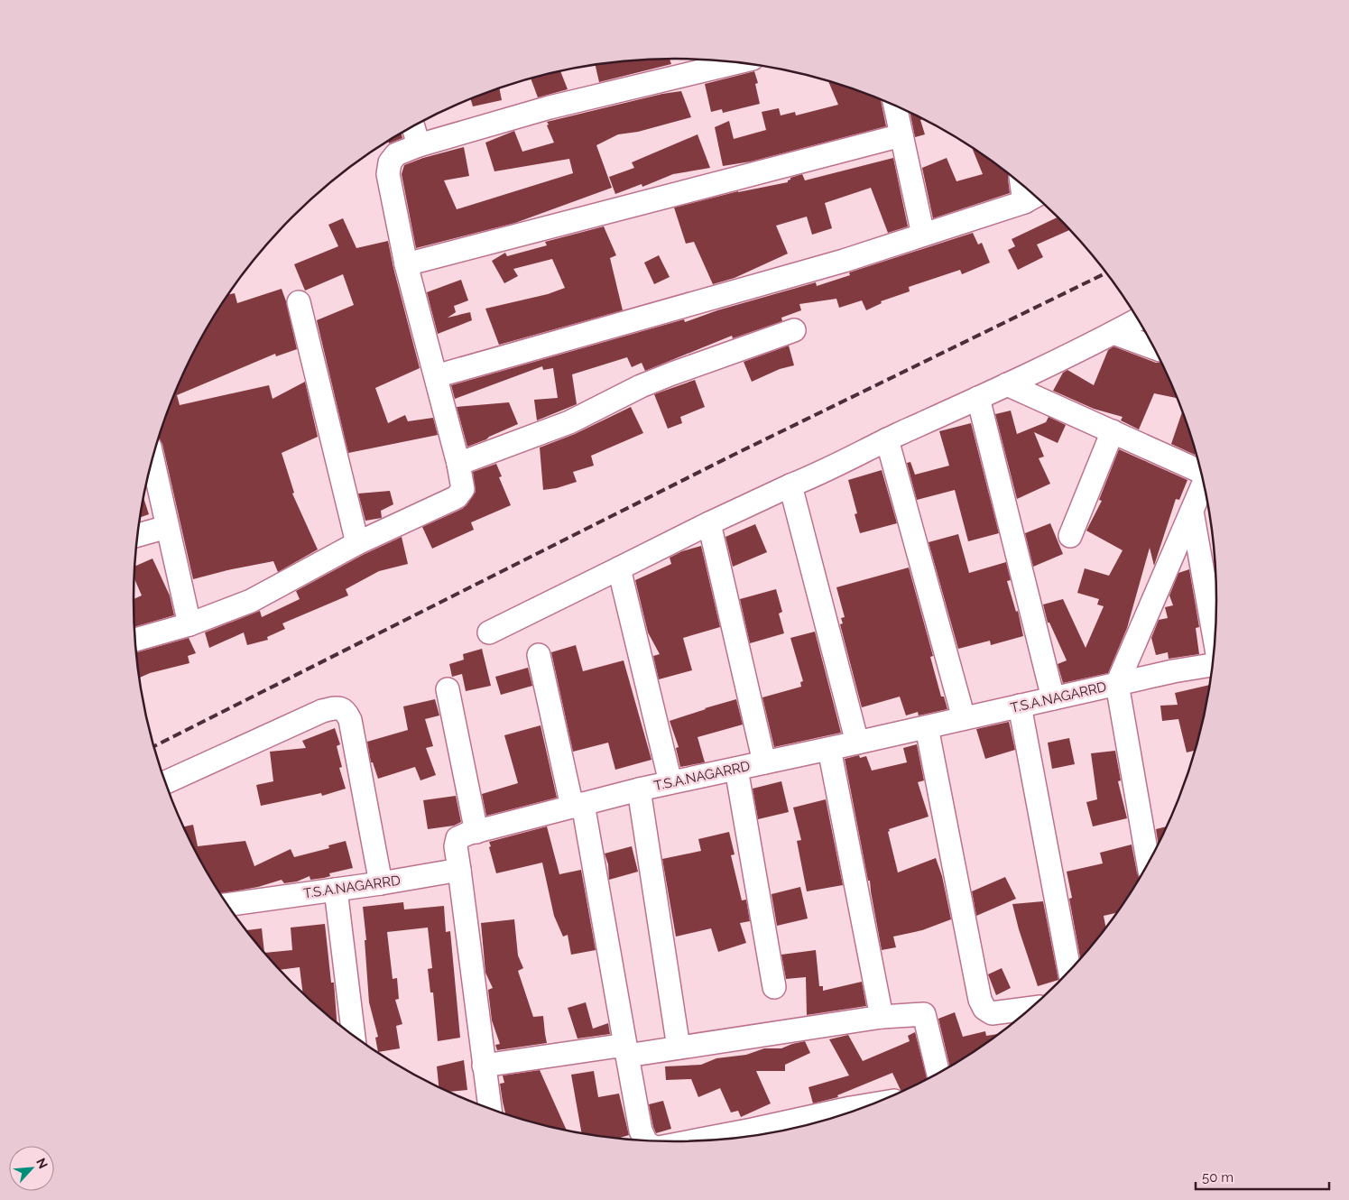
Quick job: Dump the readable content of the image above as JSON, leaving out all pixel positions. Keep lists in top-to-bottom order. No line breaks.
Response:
{"streets":{"street":["T.S.A.NAGARRD"]},"scale_bar":"50 m","north":"top right"}
